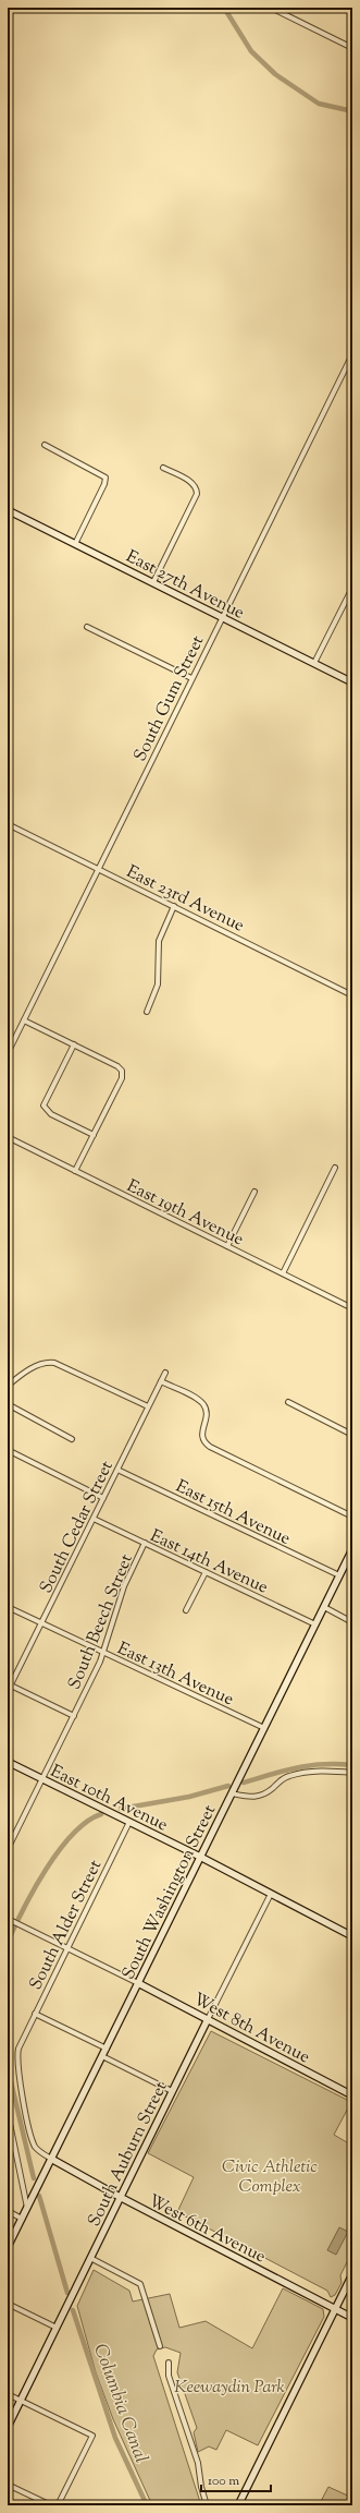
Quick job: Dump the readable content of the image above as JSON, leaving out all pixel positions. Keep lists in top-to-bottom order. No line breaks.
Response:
{"streets":{"main road":["East 27th Avenue","East 10th Avenue","South Washington Street","West 8th Avenue","South Auburn Street","West 6th Avenue"],"street":["South Gum Street","East 23rd Avenue","East 19th Avenue","East 15th Avenue","South Cedar Street","East 14th Avenue","South Beech Street","East 13th Avenue","South Alder Street"]},"crossings":[["East 27th Avenue","South Gum Street"],["South Gum Street","East 23rd Avenue"],["East 15th Avenue","South Cedar Street"],["East 15th Avenue","South Washington Street"],["South Cedar Street","East 14th Avenue"],["South Cedar Street","East 13th Avenue"],["East 14th Avenue","South Beech Street"],["East 14th Avenue","South Washington Street"],["South Beech Street","East 13th Avenue"],["South Beech Street","East 10th Avenue"],["East 13th Avenue","South Washington Street"],["East 10th Avenue","South Washington Street"],["East 10th Avenue","South Alder Street"],["East 10th Avenue","South Auburn Street"],["South Washington Street","South Alder Street"],["South Washington Street","West 8th Avenue"],["South Washington Street","West 6th Avenue"],["South Alder Street","West 6th Avenue"],["West 8th Avenue","South Auburn Street"],["South Auburn Street","West 6th Avenue"]],"water":["Columbia Canal"],"parks":["Civic Athletic Complex","Keewaydin Park"],"scale_bar":"100 m"}
